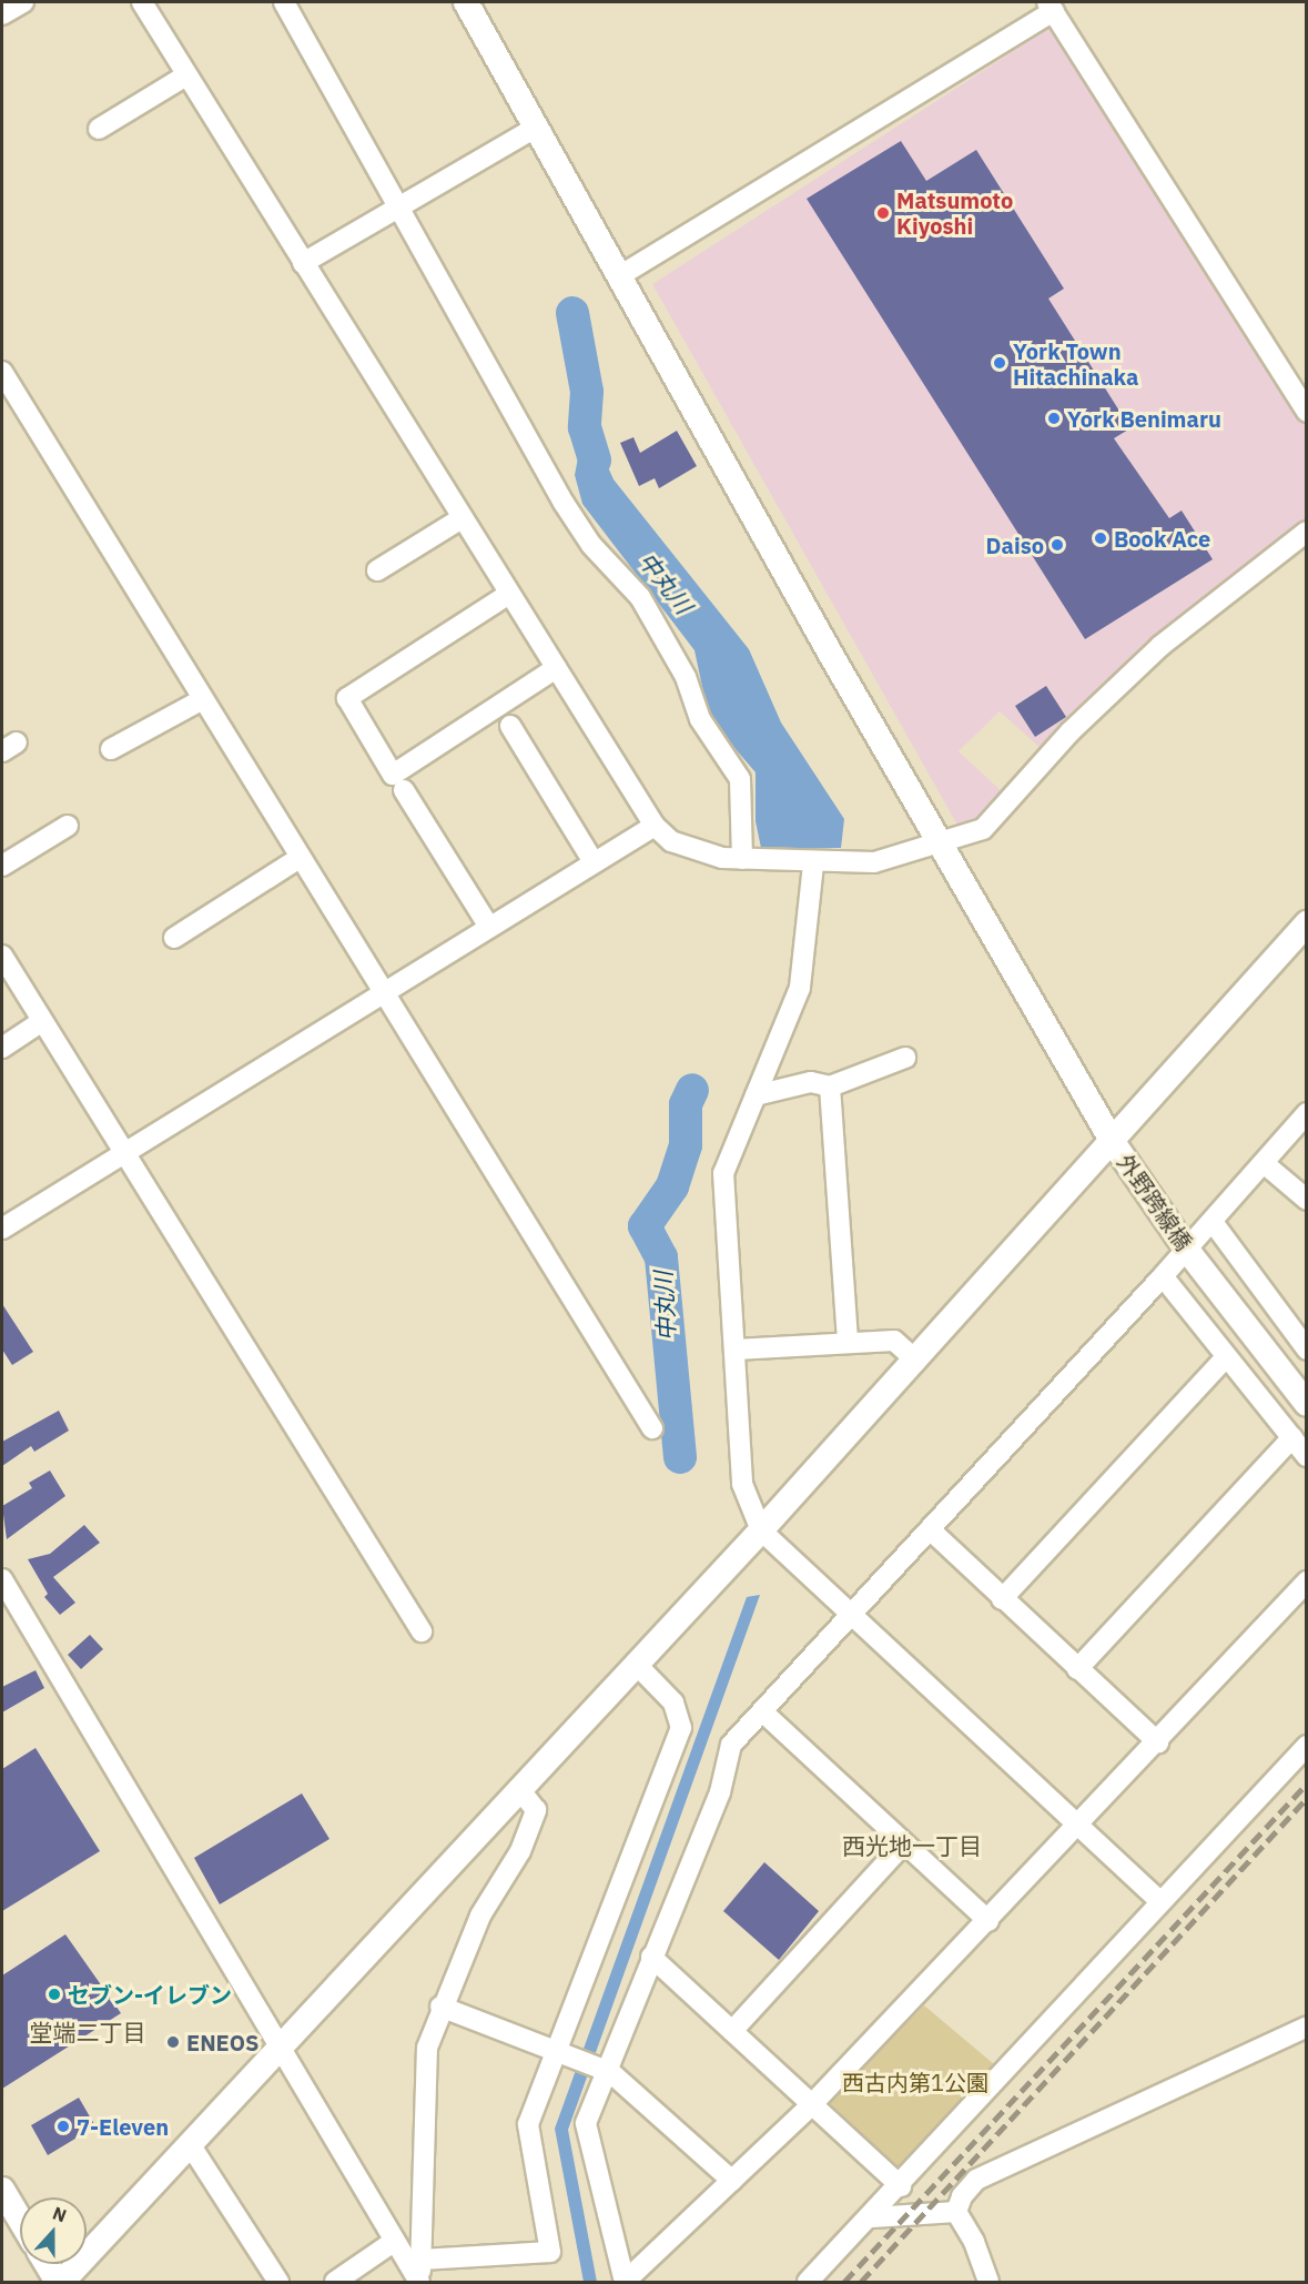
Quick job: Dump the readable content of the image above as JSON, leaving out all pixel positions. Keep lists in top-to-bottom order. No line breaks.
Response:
{"streets":{"street":["外野跨線橋"]},"districts":["西光地一丁目","堂端二丁目"],"water":["中丸川"],"parks":["西古内第1公園"],"places":["Matsumoto Kiyoshi","York Town Hitachinaka","York Benimaru","Book Ace","Daiso","セブン-イレブン","ENEOS","7-Eleven"],"north":"top"}
